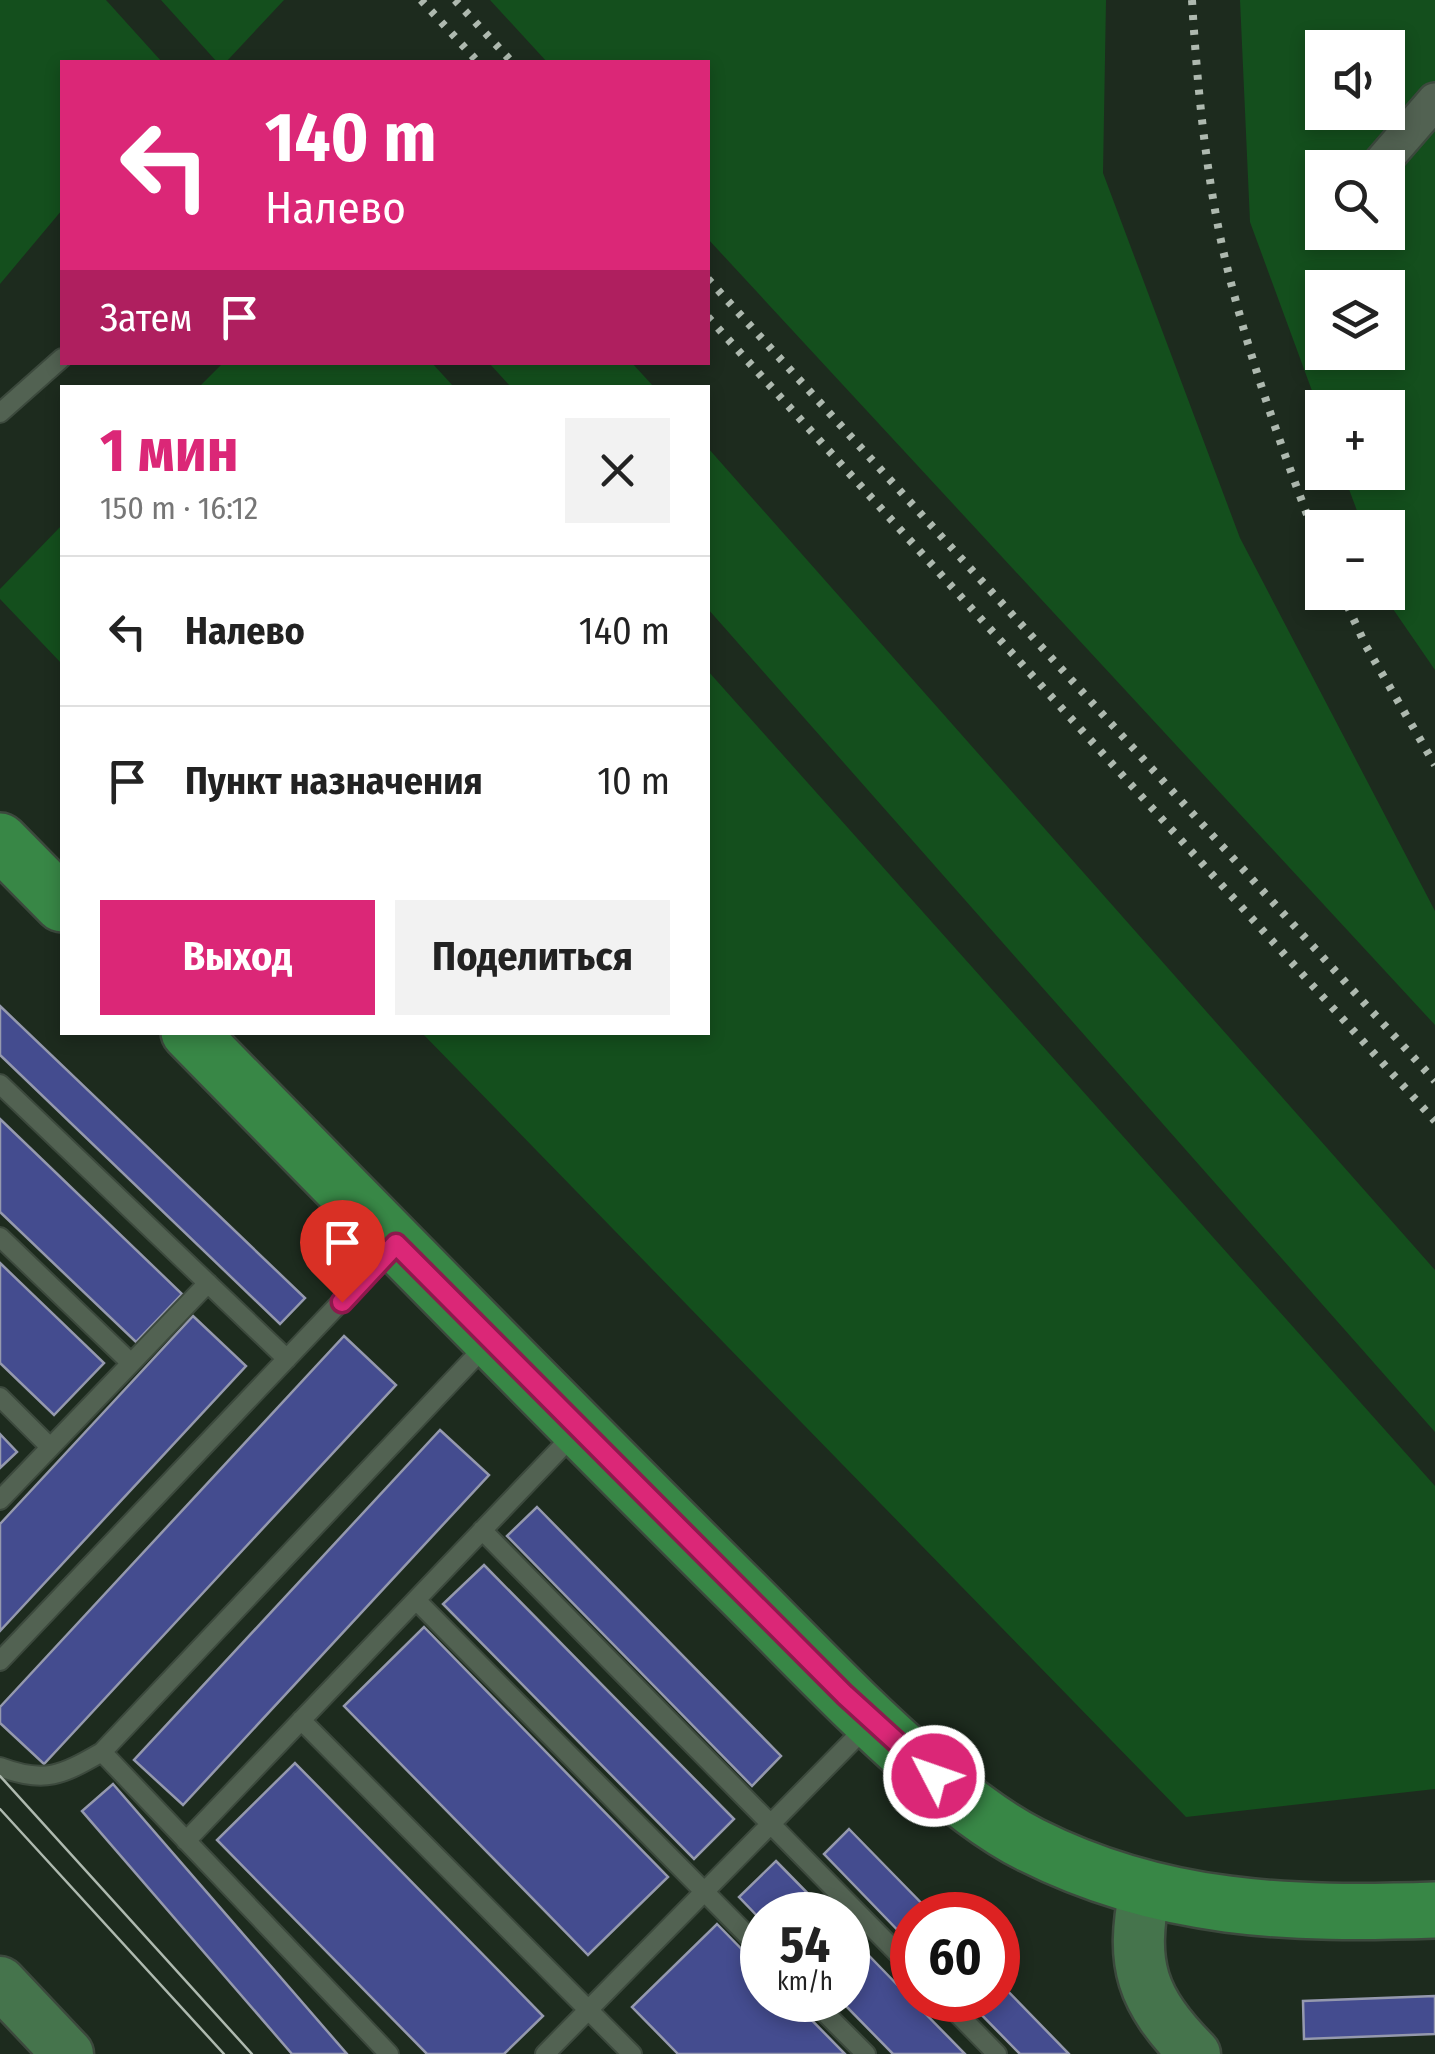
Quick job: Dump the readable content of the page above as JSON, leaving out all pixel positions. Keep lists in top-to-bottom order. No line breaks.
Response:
{"page":{"map_buttons":["+","−"],"turn":["140 m","Налево"],"then":"Затем","heading":["1 мин","150 m · 16:12"],"list":[{"name":"Налево","value":"140 m"},{"name":"Пункт назначения","value":"10 m"}],"buttons":["Выход","Поделиться"],"speed":"54 km/h","limit":"60"}}
